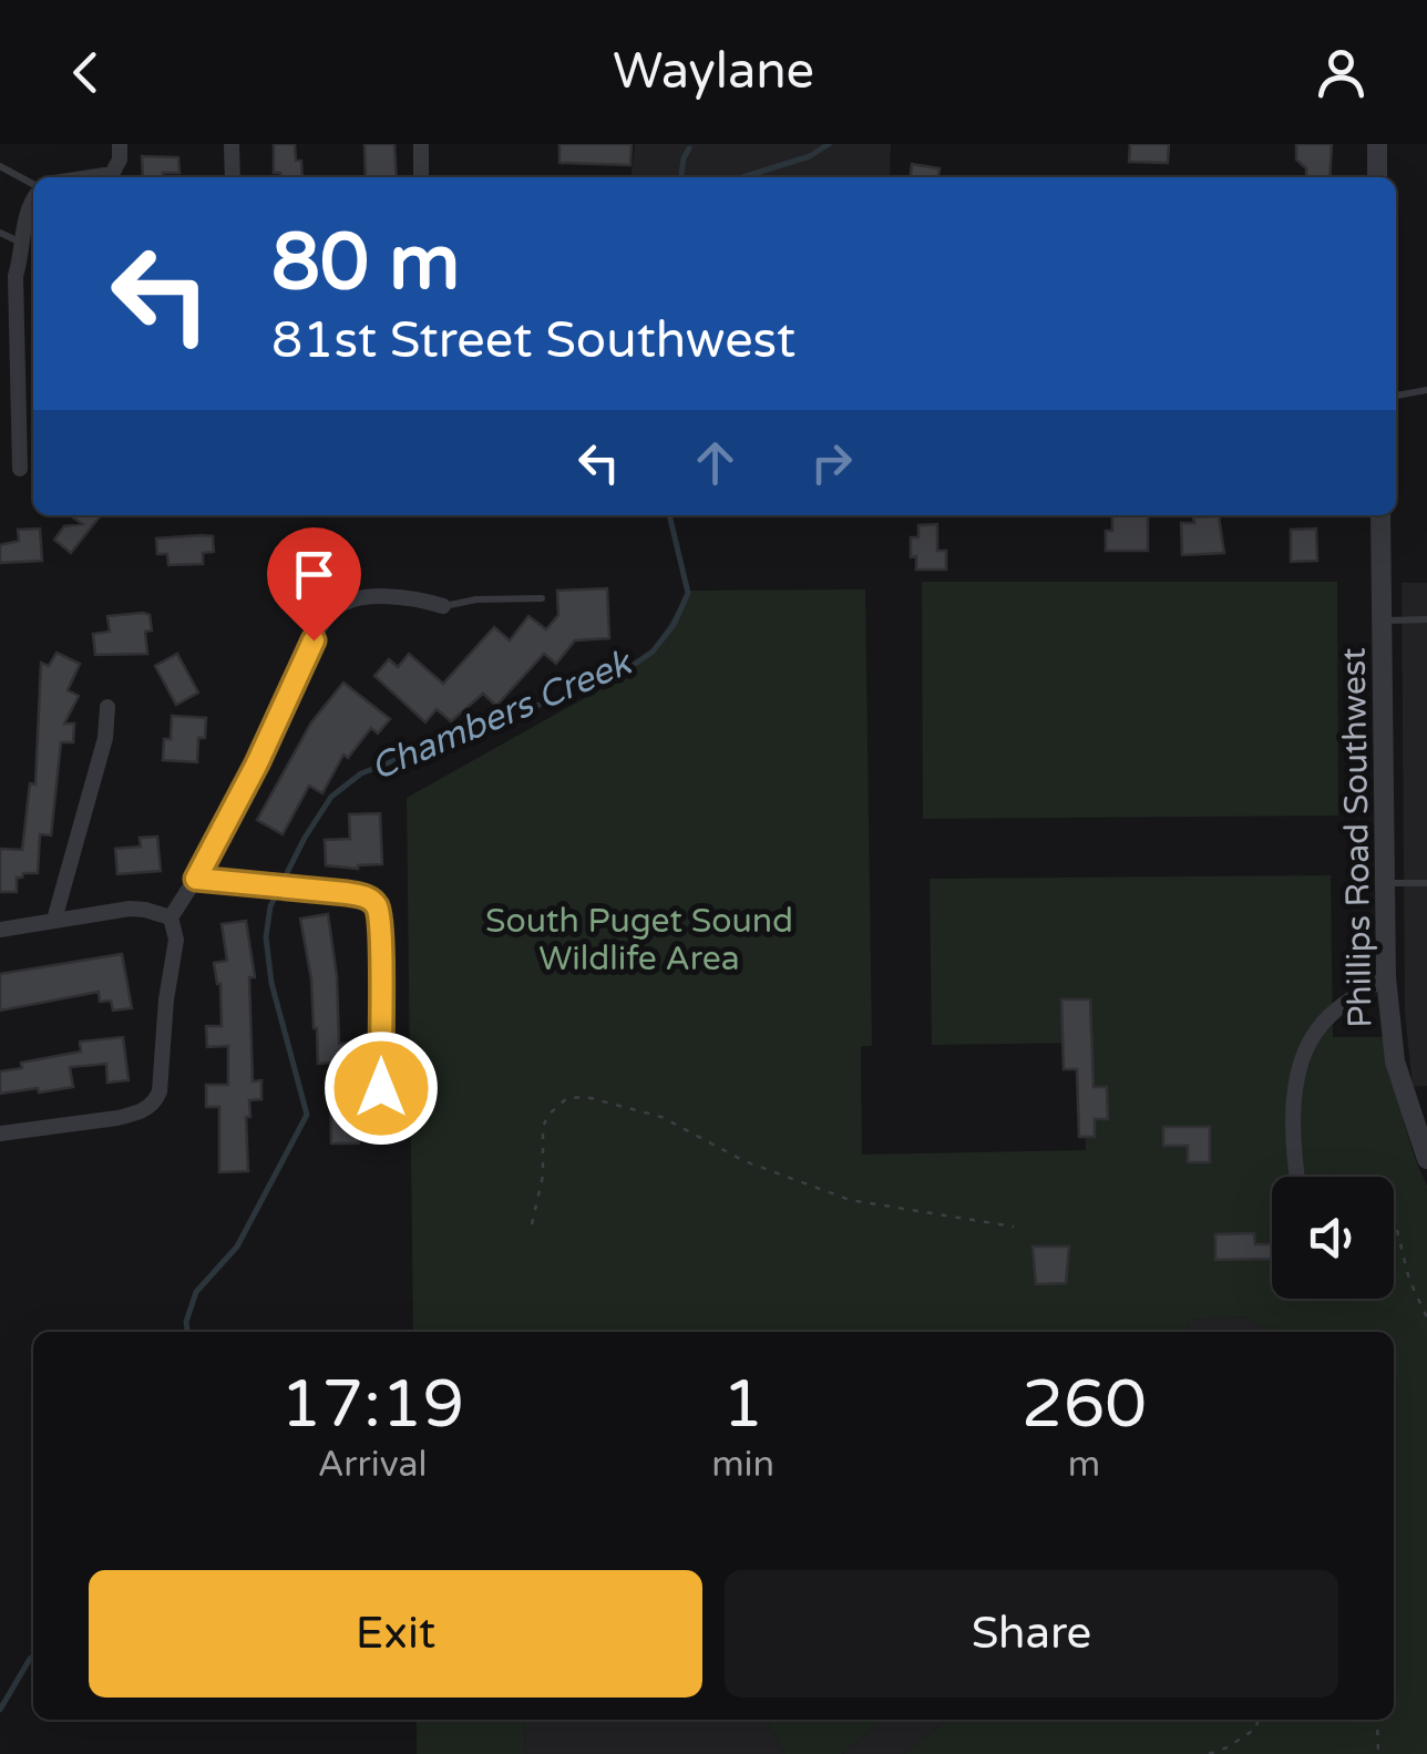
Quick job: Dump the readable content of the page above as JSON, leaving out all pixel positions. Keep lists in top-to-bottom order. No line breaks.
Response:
{"streets":{"street":["Phillips Road Southwest"]},"water":["Chambers Creek"],"parks":["South Puget Sound Wildlife Area"],"page":{"header":"Waylane","turn":["80 m","81st Street Southwest"],"eta":["17:19","Arrival","1","min","260","m"],"buttons":["Exit","Share"]}}
